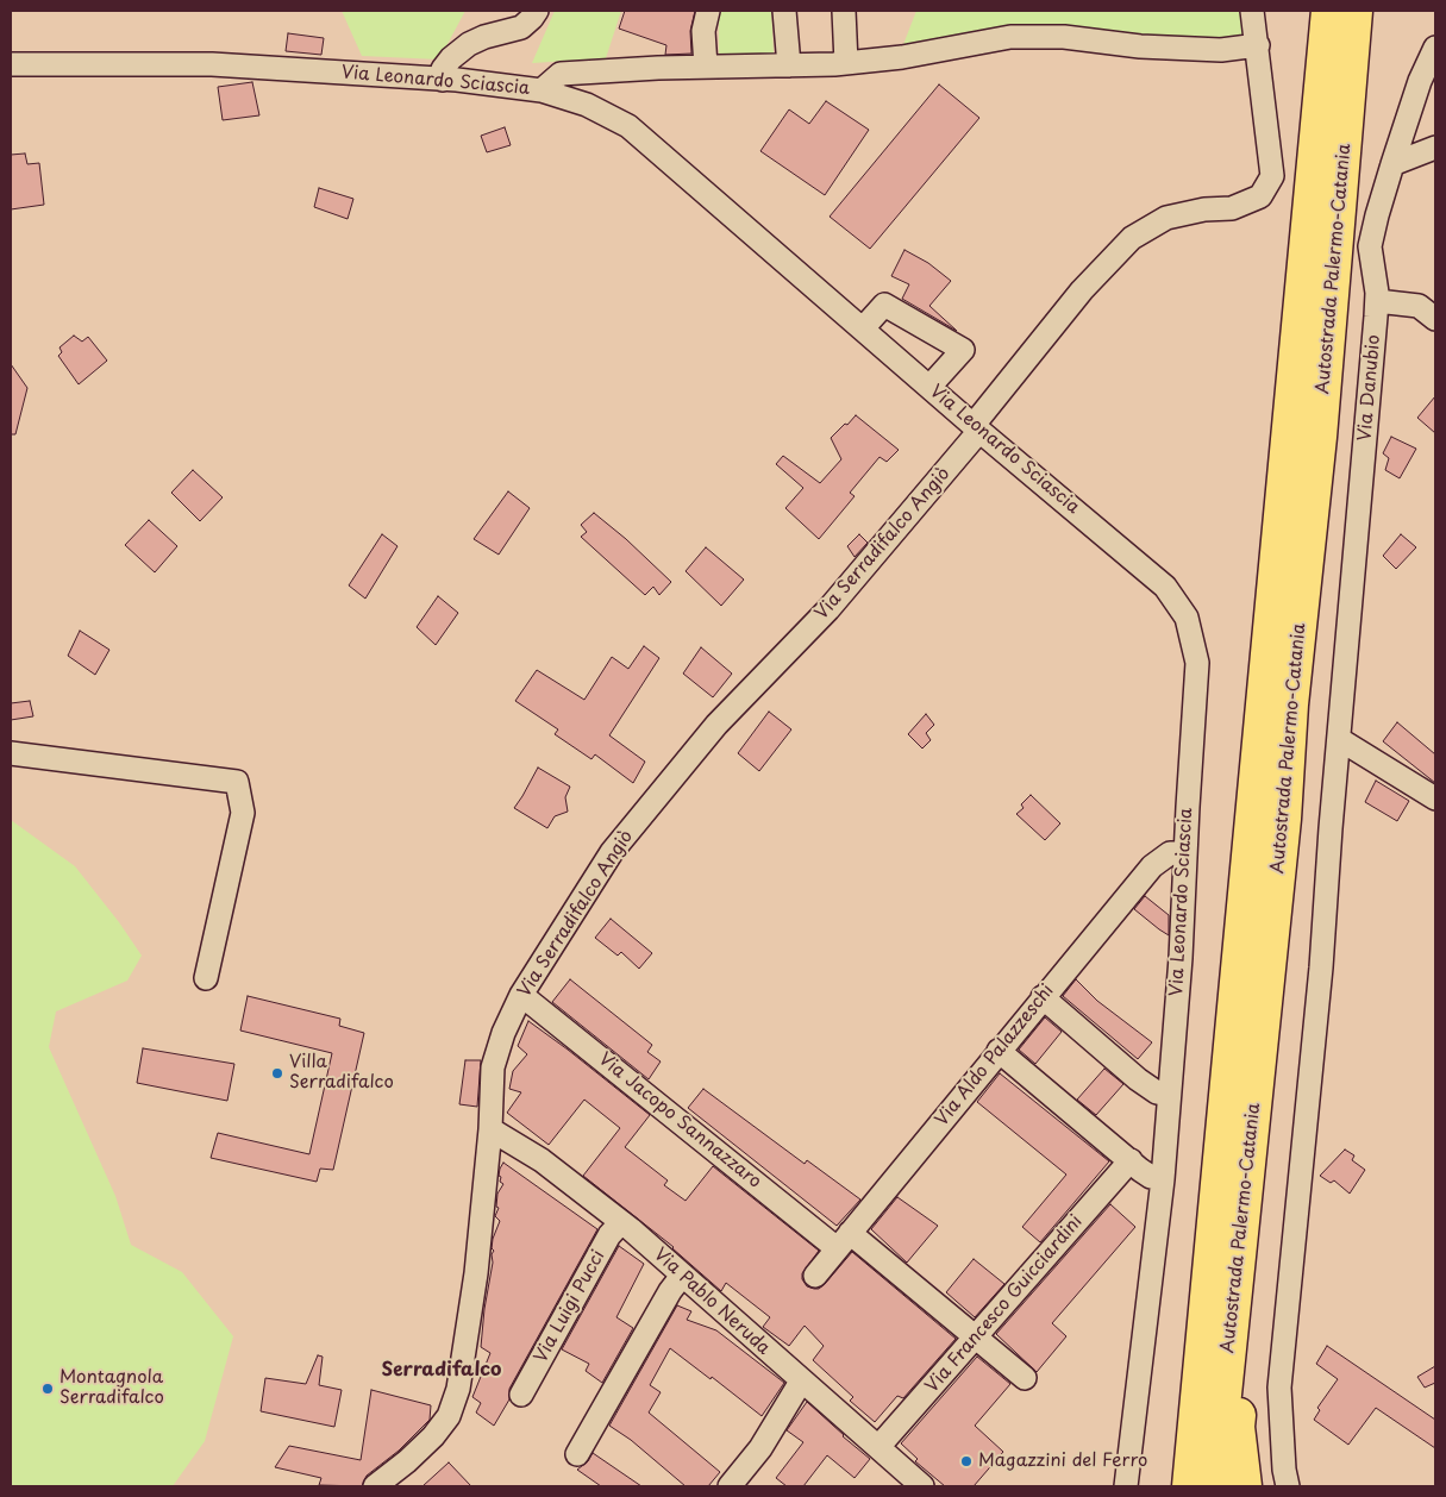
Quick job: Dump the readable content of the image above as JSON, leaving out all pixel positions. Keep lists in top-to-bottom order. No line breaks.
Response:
{"streets":{"highway":["Autostrada Palermo-Catania"],"street":["Via Leonardo Sciascia","Via Danubio","Via Serradifalco Angiò","Via Aldo Palazzeschi","Via Jacopo Sannazzaro","Via Pablo Neruda","Via Francesco Guicciardini","Via Luigi Pucci"]},"crossings":[["Via Leonardo Sciascia","Via Serradifalco Angiò"],["Via Leonardo Sciascia","Via Aldo Palazzeschi"],["Via Serradifalco Angiò","Via Jacopo Sannazzaro"],["Via Serradifalco Angiò","Via Pablo Neruda"],["Via Aldo Palazzeschi","Via Jacopo Sannazzaro"],["Via Jacopo Sannazzaro","Via Francesco Guicciardini"],["Via Pablo Neruda","Via Francesco Guicciardini"],["Via Pablo Neruda","Via Luigi Pucci"]],"districts":["Serradifalco"],"places":["Villa Serradifalco","Montagnola Serradifalco","Magazzini del Ferro"]}
